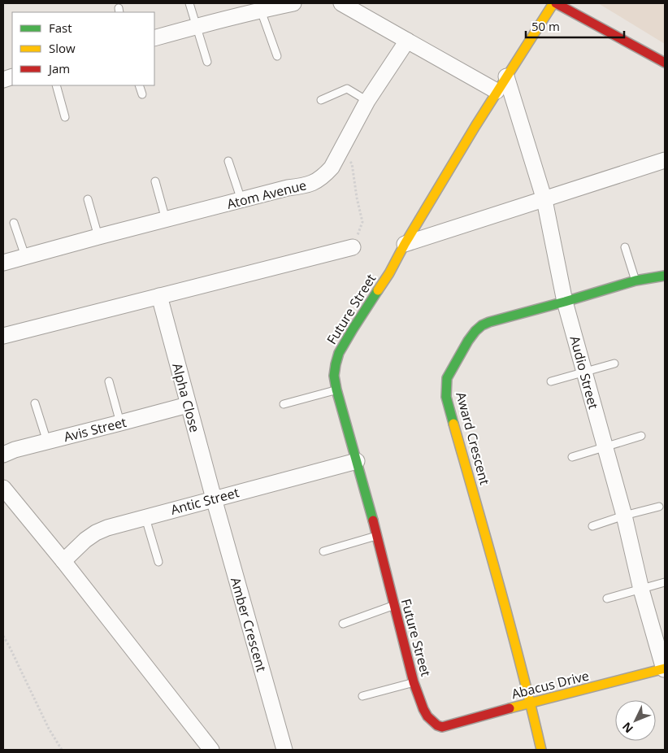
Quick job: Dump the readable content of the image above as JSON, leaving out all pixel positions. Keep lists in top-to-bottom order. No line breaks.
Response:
{"streets":{"street":["Atom Avenue","Future Street","Audio Street","Alpha Close","Avis Street","Award Crescent","Antic Street","Amber Crescent","Abacus Drive"]},"crossings":[["Future Street","Audio Street"],["Future Street","Antic Street"],["Future Street","Abacus Drive"],["Audio Street","Award Crescent"],["Audio Street","Abacus Drive"],["Alpha Close","Avis Street"],["Alpha Close","Antic Street"],["Alpha Close","Amber Crescent"],["Award Crescent","Abacus Drive"],["Antic Street","Amber Crescent"]],"legend":["Fast","Slow","Jam"],"scale_bar":"50 m","north":"bottom left"}
